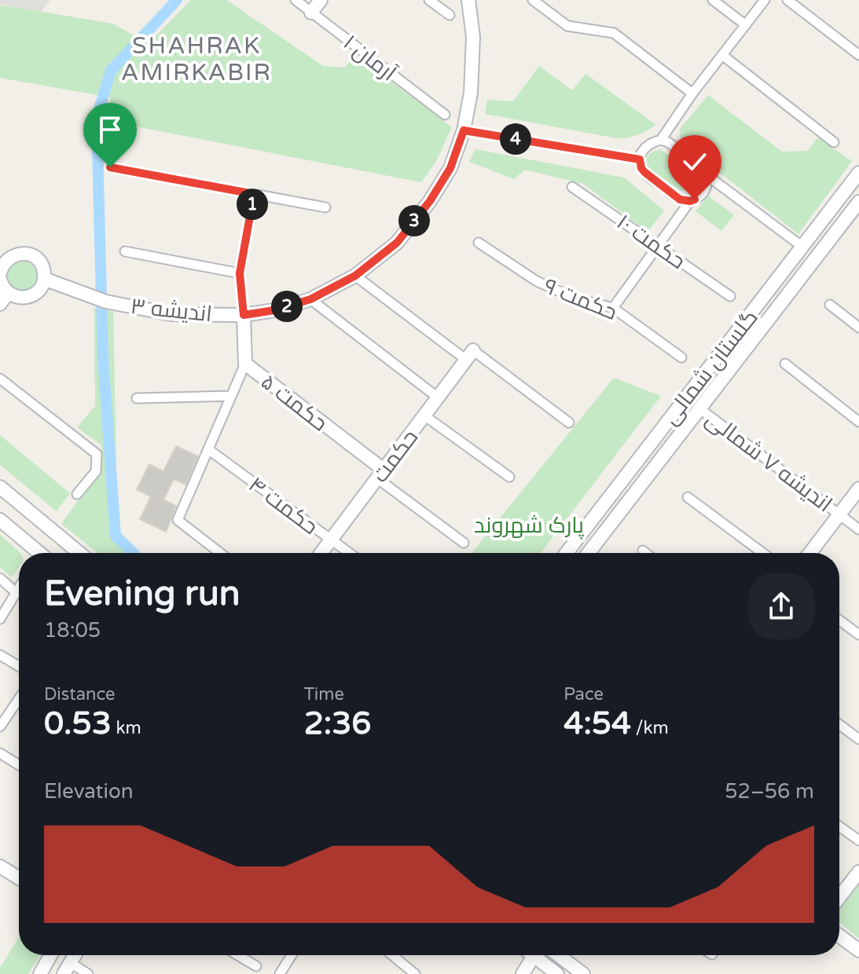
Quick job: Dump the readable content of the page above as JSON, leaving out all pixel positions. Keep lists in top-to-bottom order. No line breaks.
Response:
{"streets":{"street":["آرمان ۱","حکمت ۱۰","حکمت ۹","اندیشه ۳","گلستان شمالی","حکمت ۵","حکمت","اندیشه ۷ شمالی","حکمت ۴"]},"crossings":[["اندیشه ۳","حکمت ۵"],["گلستان شمالی","اندیشه ۷ شمالی"],["حکمت ۵","حکمت"],["حکمت","حکمت ۴"]],"districts":["SHAHRAK AMIRKABIR"],"parks":["پارک شهروند"],"page":{"pins":["4","1","3","2"],"heading":["Evening run","18:05"],"stats":[["Distance","0.53 km"],["Time","2:36"],["Pace","4:54 /km"]],"chart":["Elevation","52–56 m"]}}
